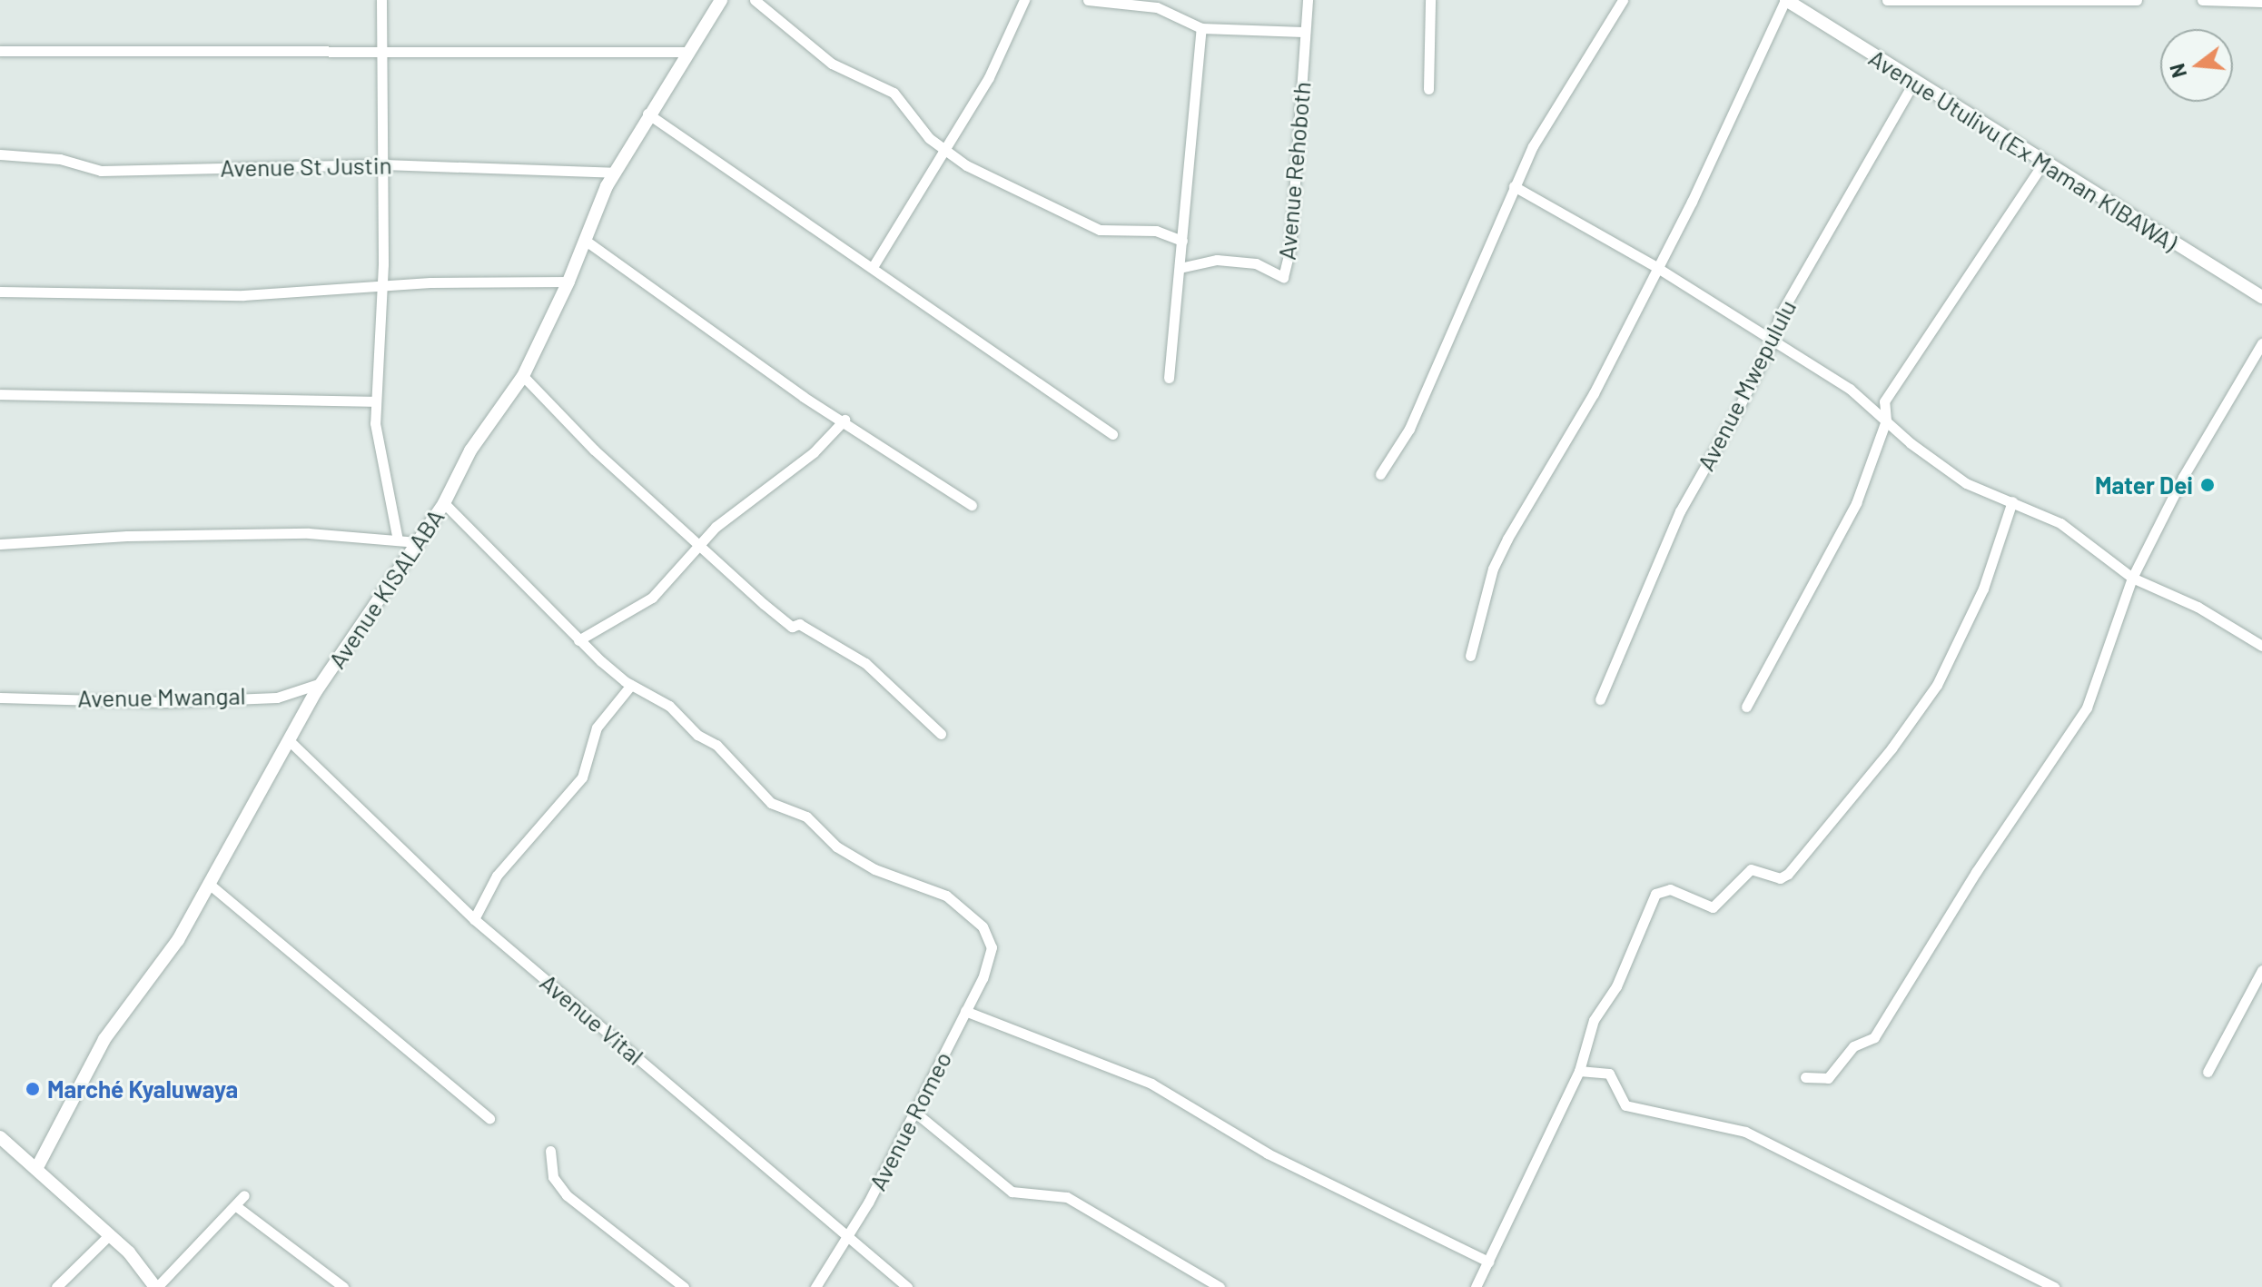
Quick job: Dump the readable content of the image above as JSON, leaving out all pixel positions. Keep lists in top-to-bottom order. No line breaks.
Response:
{"streets":{"street":["Avenue Utulivu (Ex Maman KIBAWA)","Avenue St Justin","Avenue Rehoboth","Avenue Mwepululu","Avenue KISALABA","Avenue Mwangal","Avenue Vital","Avenue Romeo"]},"crossings":[["Avenue Utulivu (Ex Maman KIBAWA)","Avenue Mwepululu"],["Avenue St Justin","Avenue KISALABA"],["Avenue KISALABA","Avenue Mwangal"],["Avenue KISALABA","Avenue Vital"],["Avenue Vital","Avenue Romeo"]],"places":["Mater Dei","Marché Kyaluwaya"],"north":"left"}
